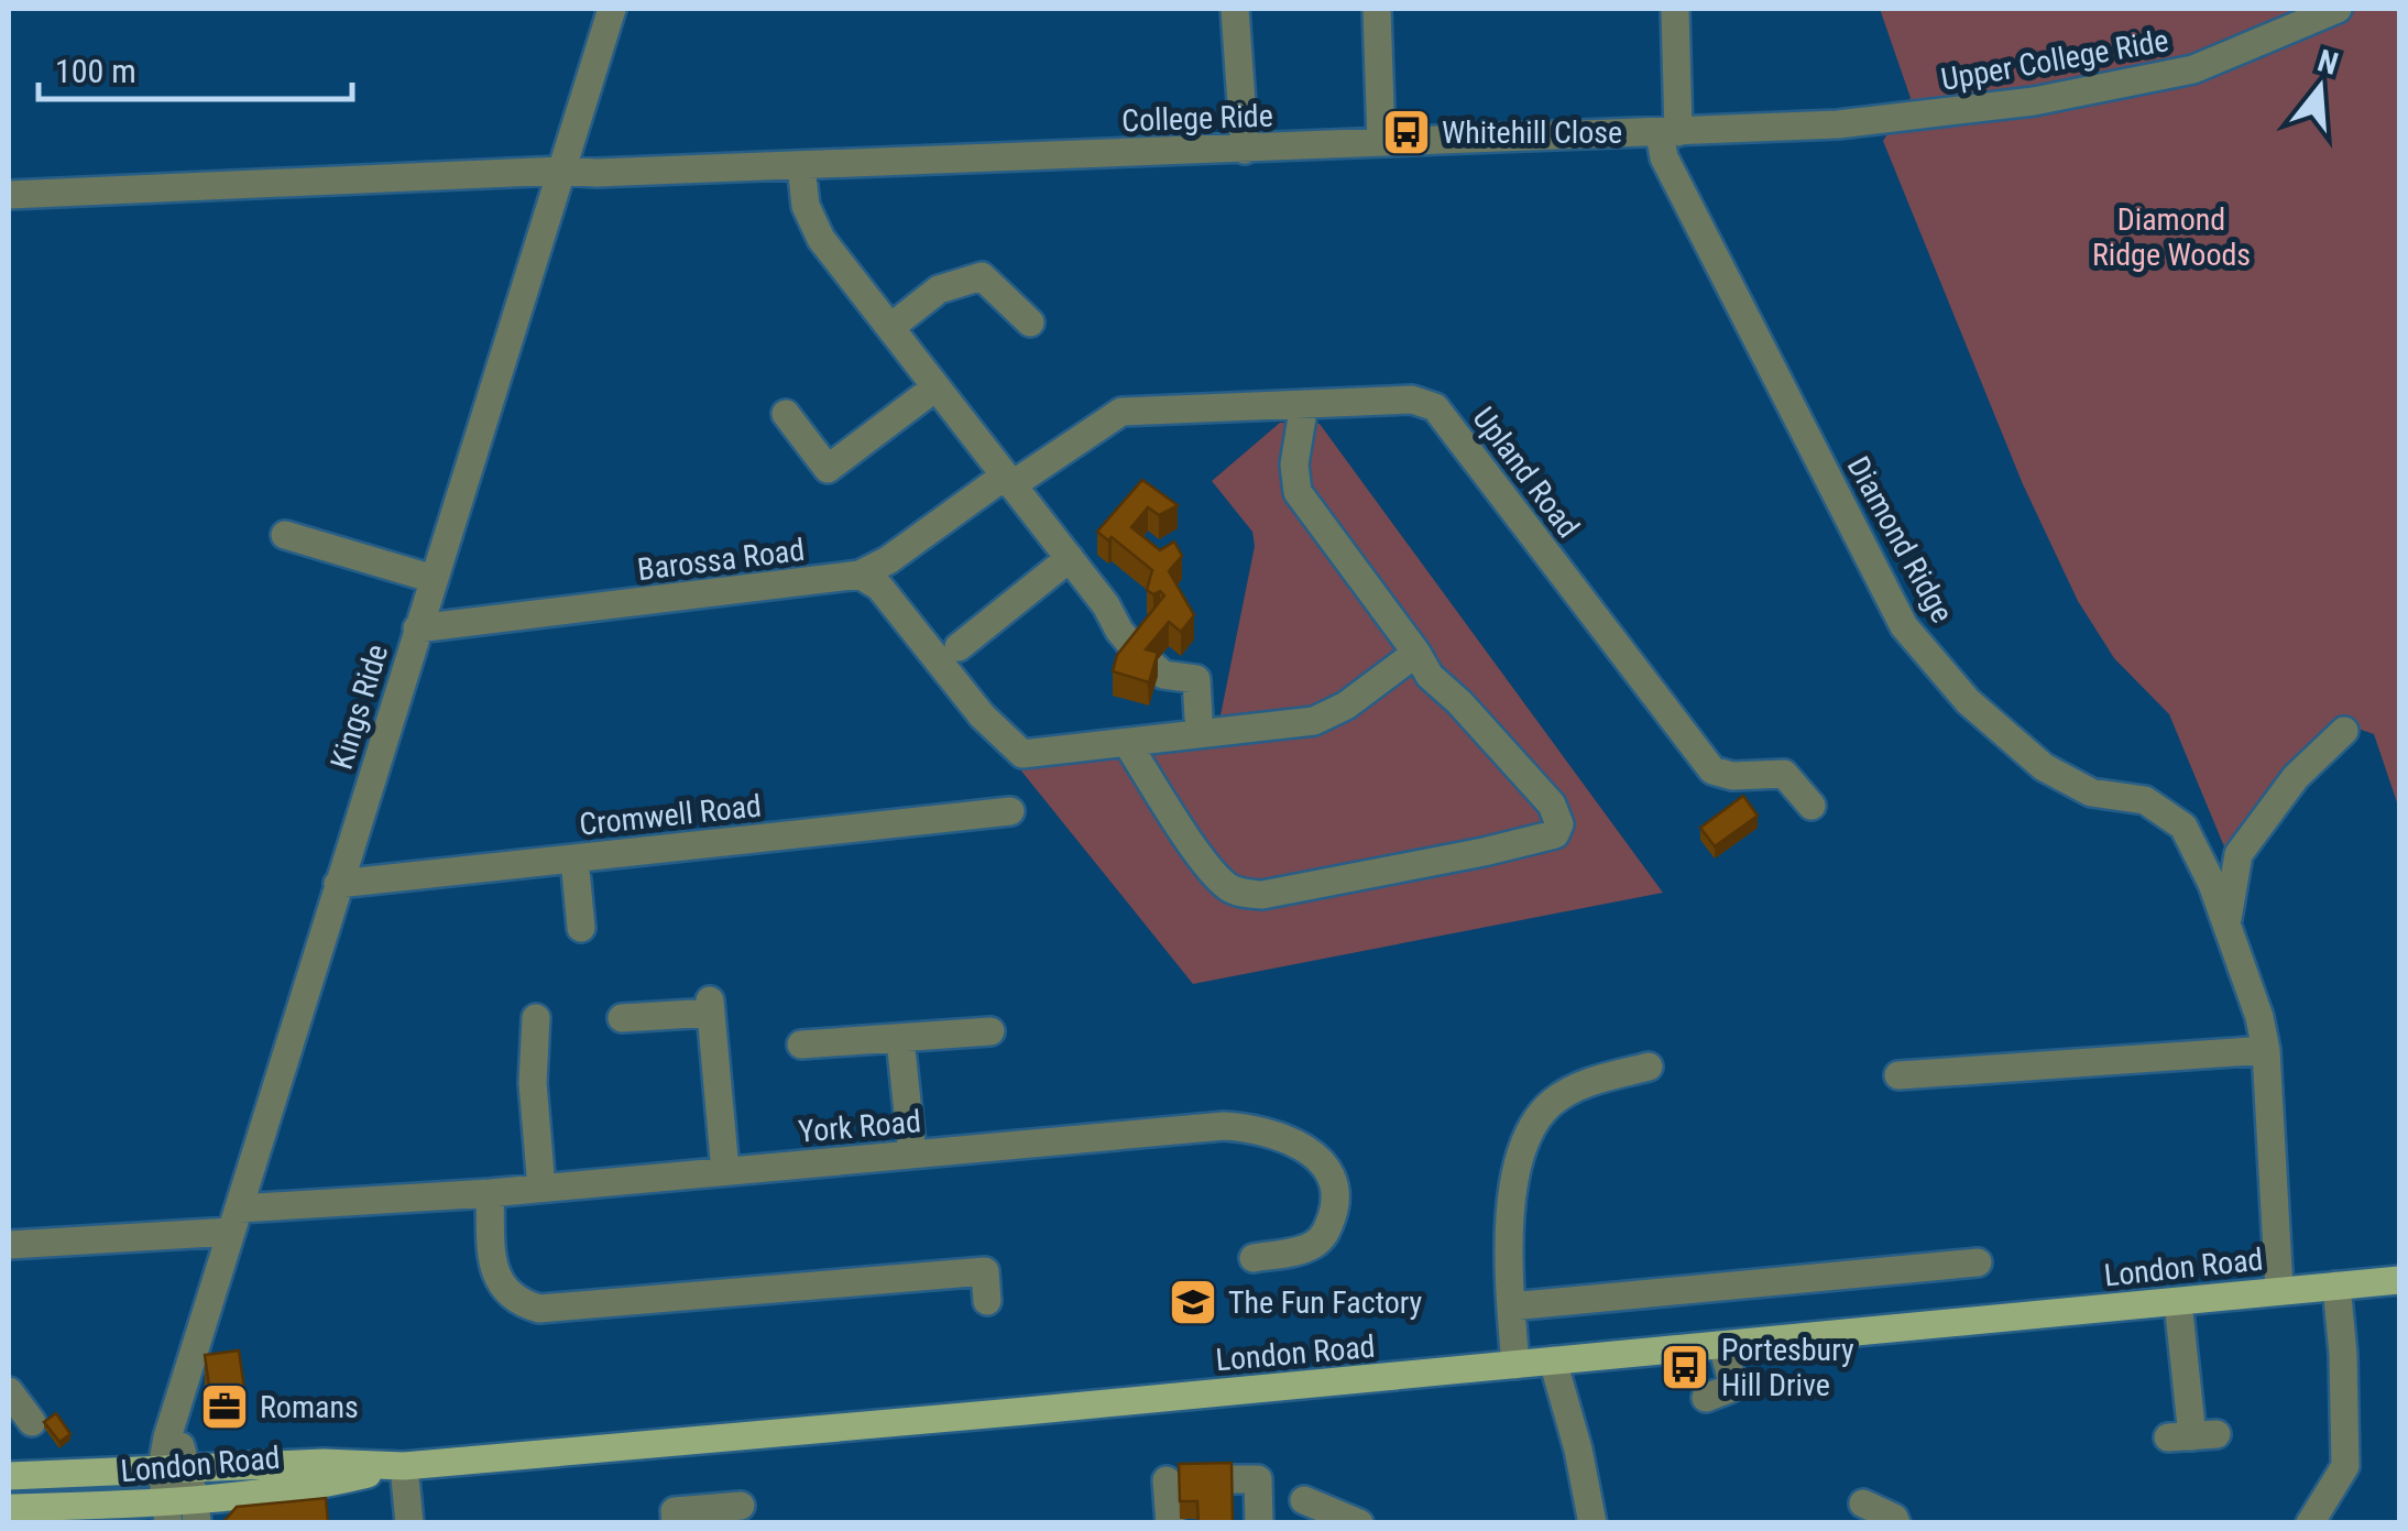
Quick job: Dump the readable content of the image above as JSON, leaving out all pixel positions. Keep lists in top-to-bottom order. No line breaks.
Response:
{"streets":{"main road":["London Road"],"street":["Upper College Ride","College Ride","Upland Road","Diamond Ridge","Barossa Road","Kings Ride","Cromwell Road","York Road"]},"crossings":[["Upper College Ride","College Ride"],["College Ride","Diamond Ridge"],["College Ride","Kings Ride"],["Upland Road","Barossa Road"],["Diamond Ridge","London Road"],["Barossa Road","Kings Ride"],["Kings Ride","Cromwell Road"],["Kings Ride","York Road"],["Kings Ride","London Road"]],"parks":["Diamond Ridge Woods"],"places":{"bus stop":["Whitehill Close","Portesbury Hill Drive"],"school or university":["The Fun Factory"],"office":["Romans"]},"scale_bar":"100 m","north":"top"}
